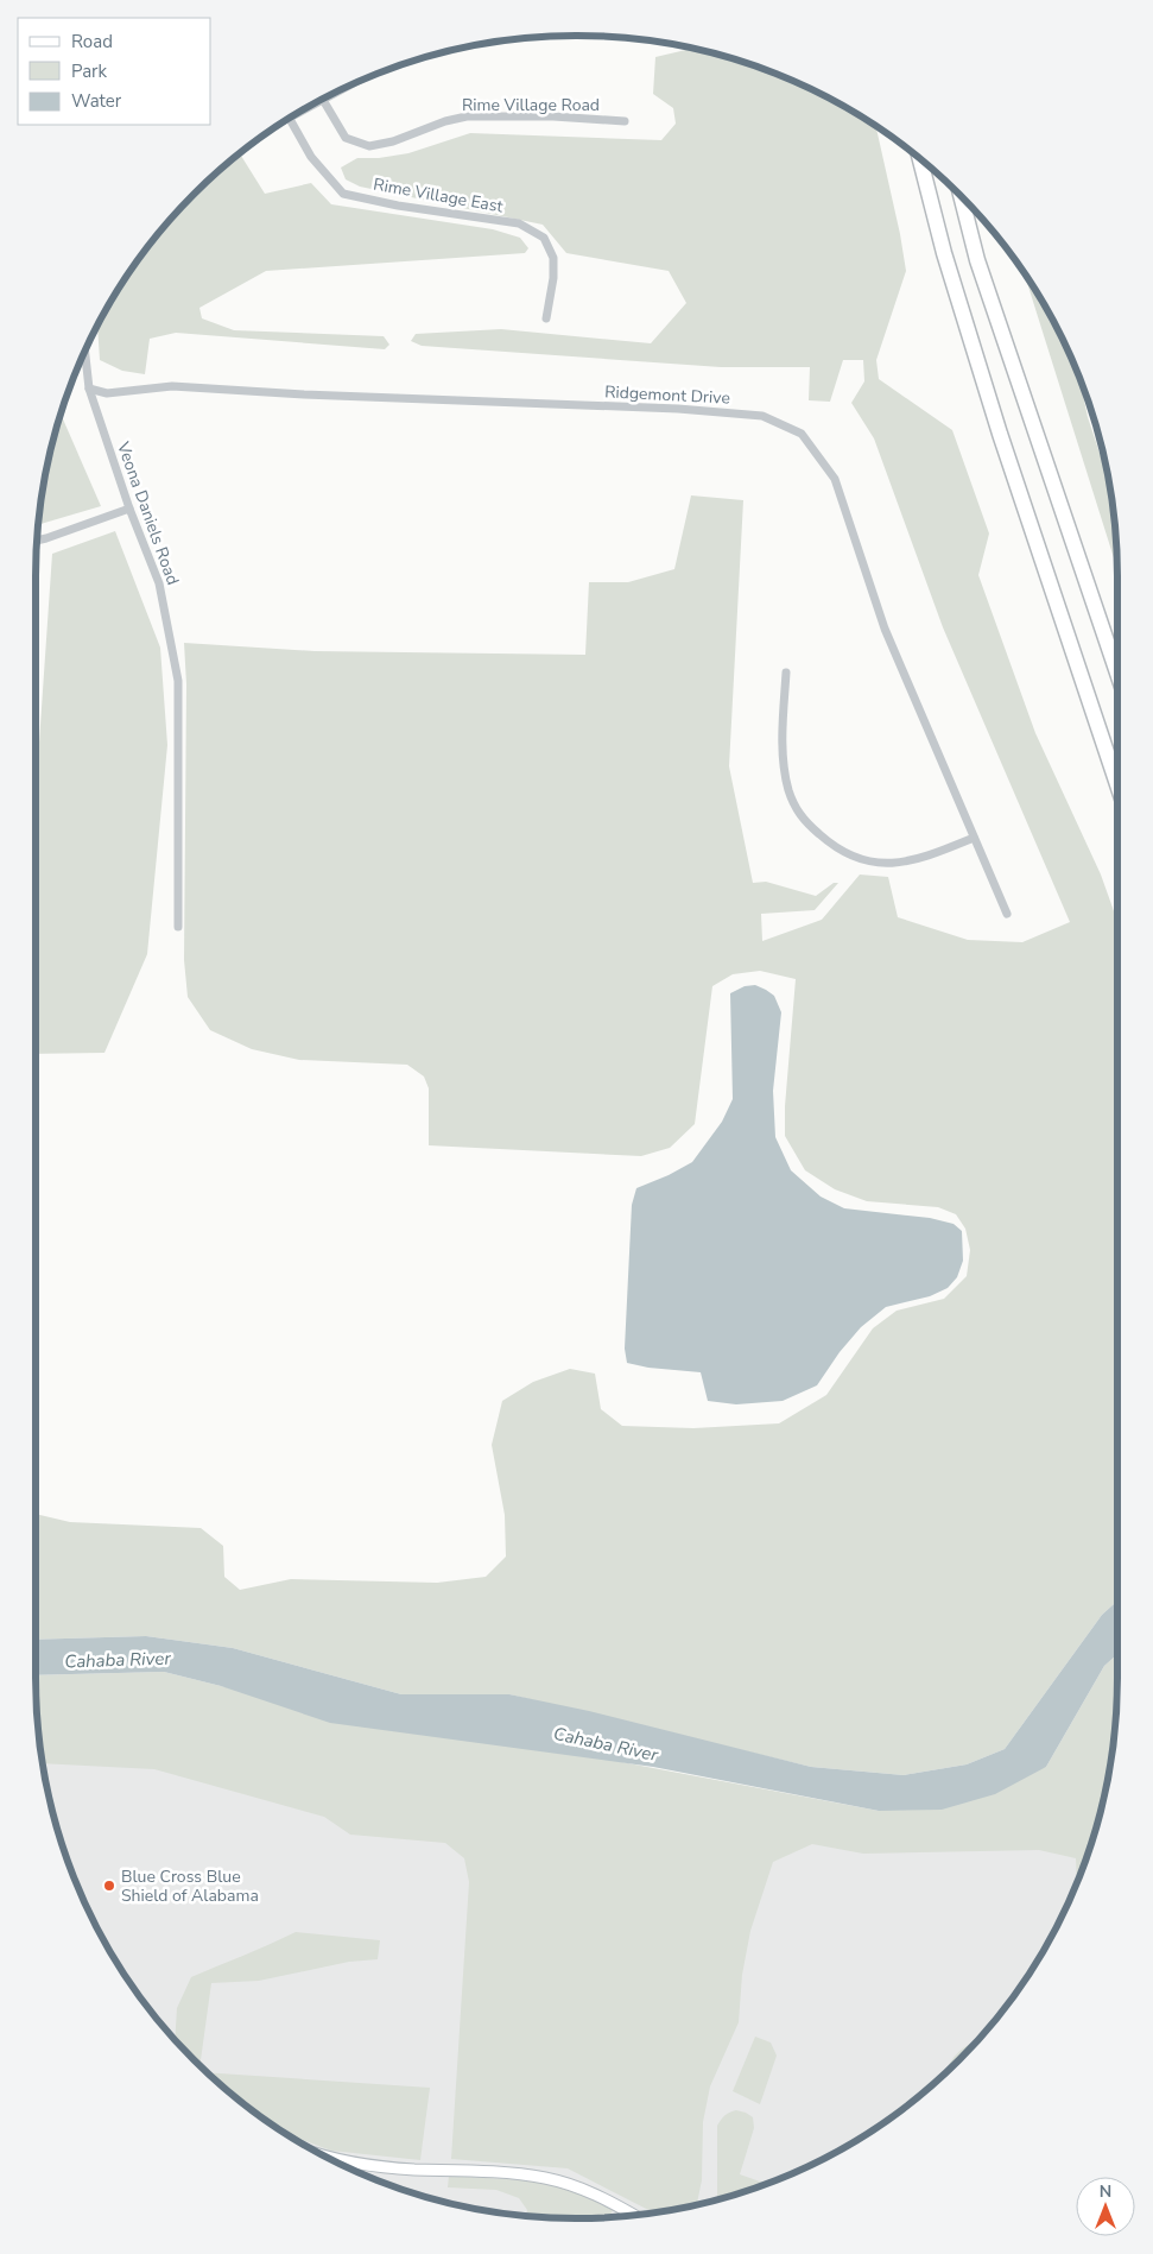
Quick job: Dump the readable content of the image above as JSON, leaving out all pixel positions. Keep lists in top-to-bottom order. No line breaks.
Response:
{"streets":{"street":["Rime Village Road","Rime Village East","Ridgemont Drive","Veona Daniels Road"]},"crossings":[["Ridgemont Drive","Veona Daniels Road"]],"water":["Cahaba River"],"places":["Blue Cross Blue Shield of Alabama"],"legend":["Road","Park","Water"],"north":"top"}
